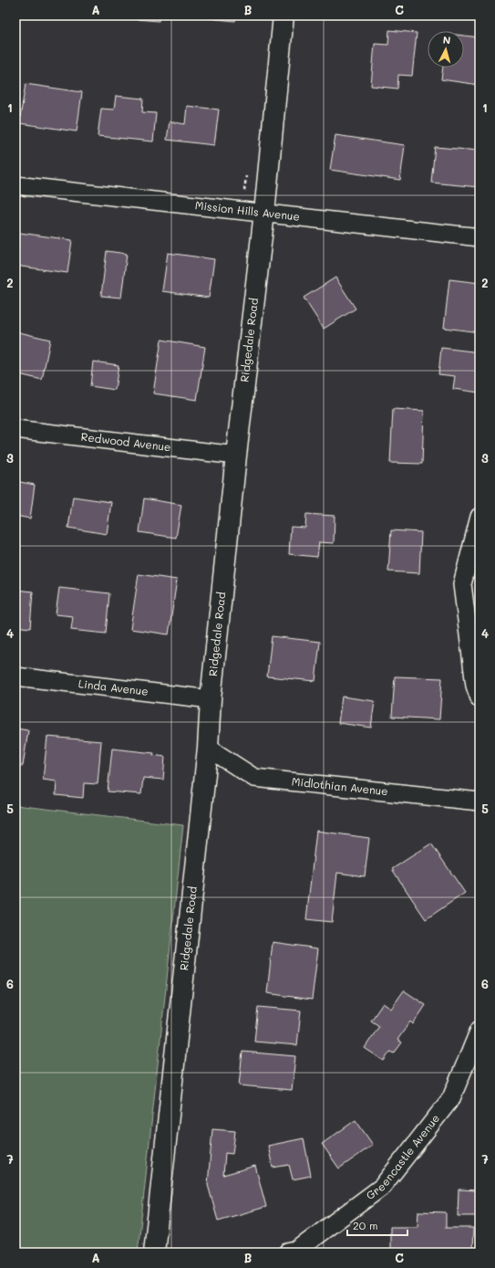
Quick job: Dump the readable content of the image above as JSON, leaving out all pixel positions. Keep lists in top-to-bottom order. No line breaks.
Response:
{"streets":{"street":["Mission Hills Avenue","Ridgedale Road","Redwood Avenue","Linda Avenue","Midlothian Avenue","Greencastle Avenue"]},"crossings":[["Mission Hills Avenue","Ridgedale Road"],["Ridgedale Road","Redwood Avenue"],["Ridgedale Road","Linda Avenue"],["Ridgedale Road","Midlothian Avenue"]],"scale_bar":"20 m","north":"top","grid":{"columns":["A","B","C"],"rows":["1","2","3","4","5","6","7"]}}
